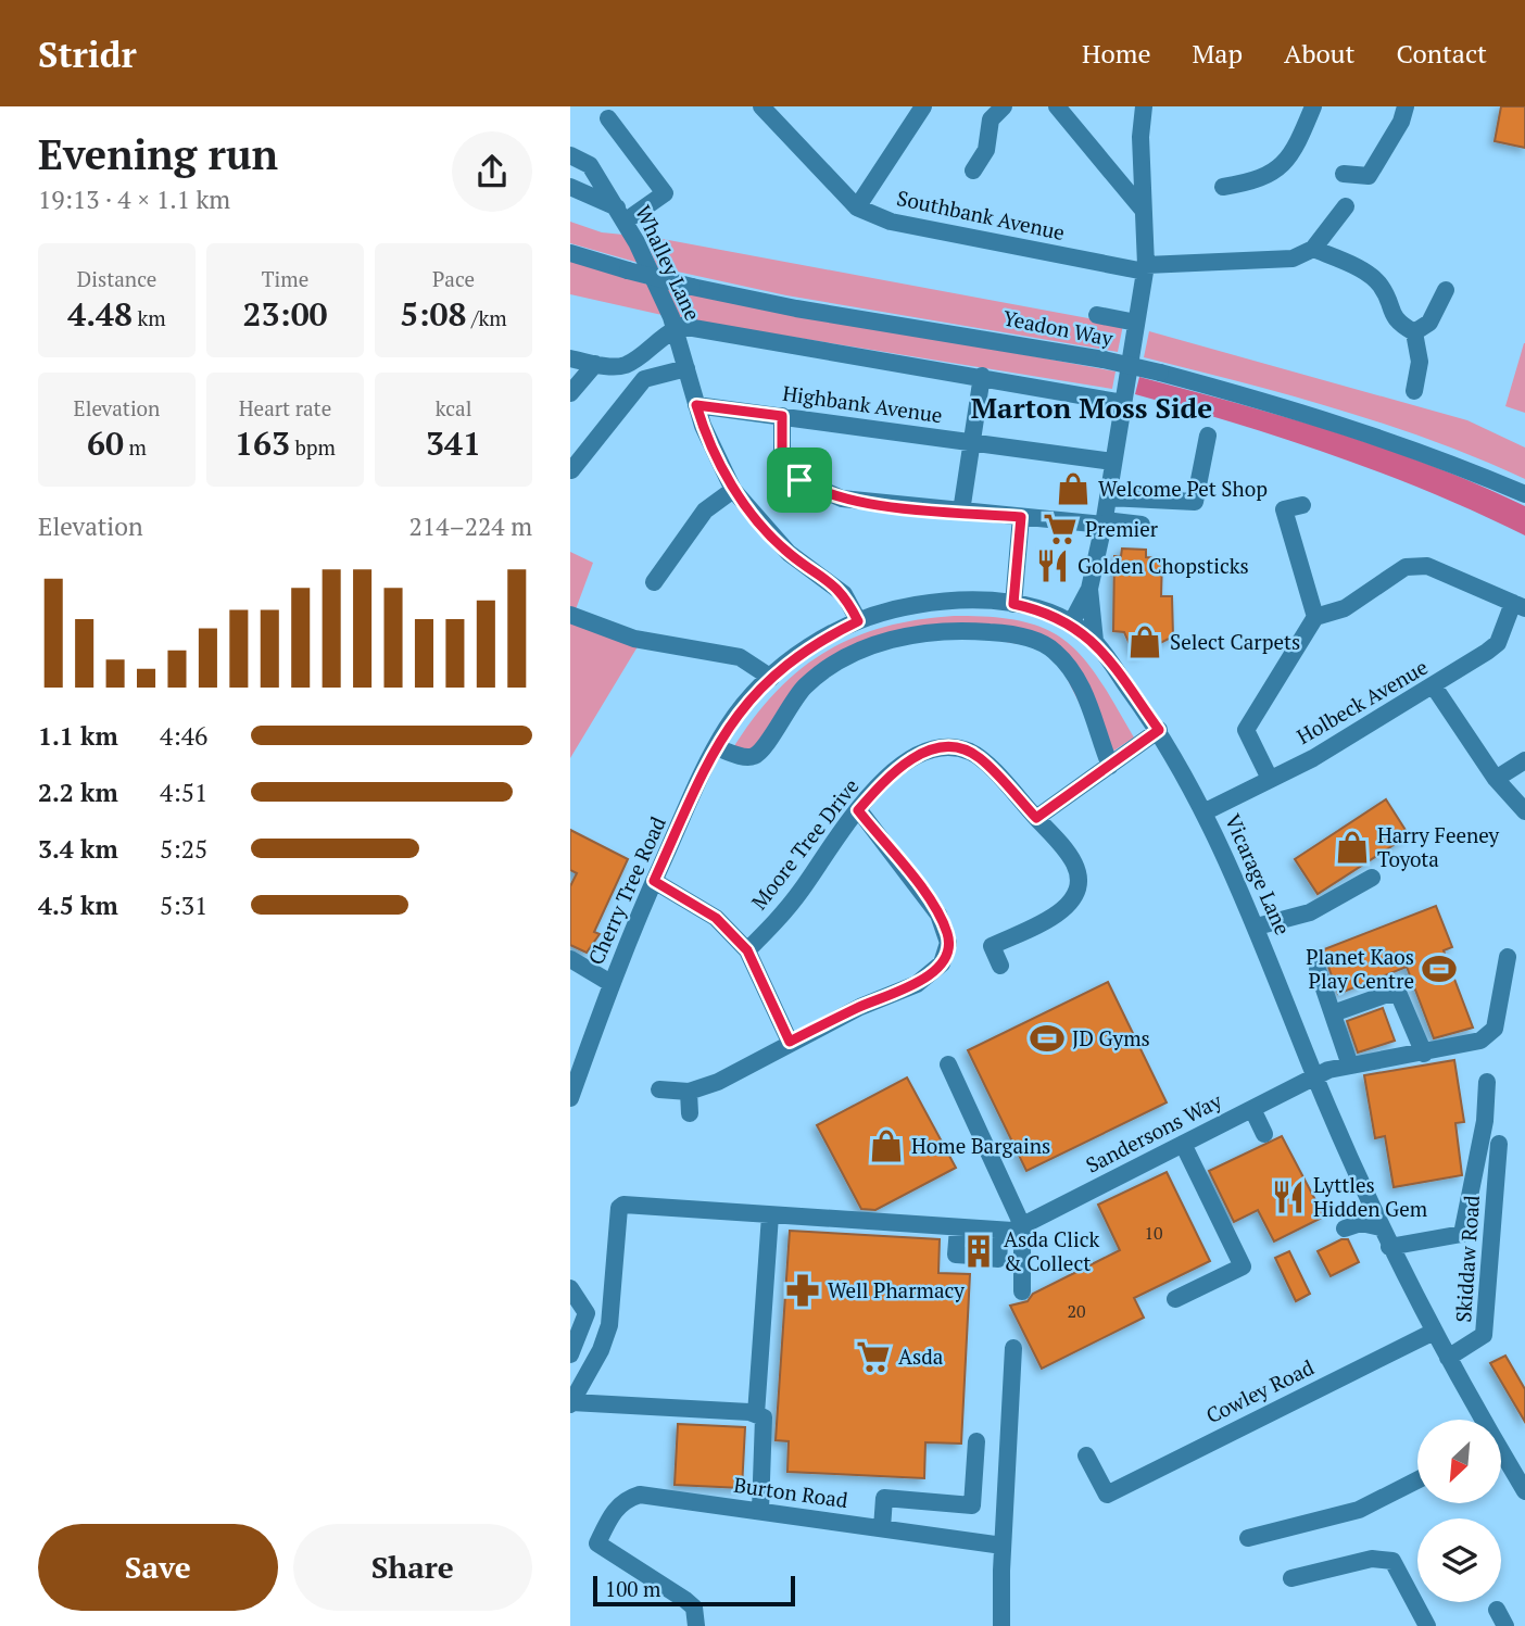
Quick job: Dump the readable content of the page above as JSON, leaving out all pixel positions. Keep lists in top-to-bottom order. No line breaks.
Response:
{"streets":{"street":["Southbank Avenue","Whalley Lane","Yeadon Way","Highbank Avenue","Holbeck Avenue","Moore Tree Drive","Vicarage Lane","Cherry Tree Road","Sandersons Way","Skiddaw Road","Cowley Road","Burton Road"]},"crossings":[["Whalley Lane","Highbank Avenue"],["Whalley Lane","Cherry Tree Road"],["Holbeck Avenue","Vicarage Lane"],["Vicarage Lane","Cherry Tree Road"],["Vicarage Lane","Sandersons Way"],["Vicarage Lane","Skiddaw Road"],["Vicarage Lane","Cowley Road"]],"districts":["Marton Moss Side"],"places":{"shop":["Welcome Pet Shop","Select Carpets","Harry Feeney Toyota","Home Bargains"],"supermarket":["Premier","Asda"],"restaurant":["Golden Chopsticks","Lyttles Hidden Gem"],"sports":["Planet Kaos Play Centre","JD Gyms"],"building":["Asda Click & Collect"],"pharmacy":["Well Pharmacy"]},"house_numbers":["10","20"],"scale_bar":"100 m","north":"bottom left","page":{"header":"Stridr","nav":["Home","Map","About","Contact"],"heading":["Evening run","19:13 · 4 × 1.1 km"],"stats":[["Distance","4.48 km"],["Time","23:00"],["Pace","5:08 /km"],["Elevation","60 m"],["Heart rate","163 bpm"],["kcal","341"]],"chart":["Elevation","214–224 m"],"list":[{"name":"1.1 km","note":"4:46"},{"name":"2.2 km","note":"4:51"},{"name":"3.4 km","note":"5:25"},{"name":"4.5 km","note":"5:31"}],"buttons":["Save","Share"],"scale":"100 m"}}
